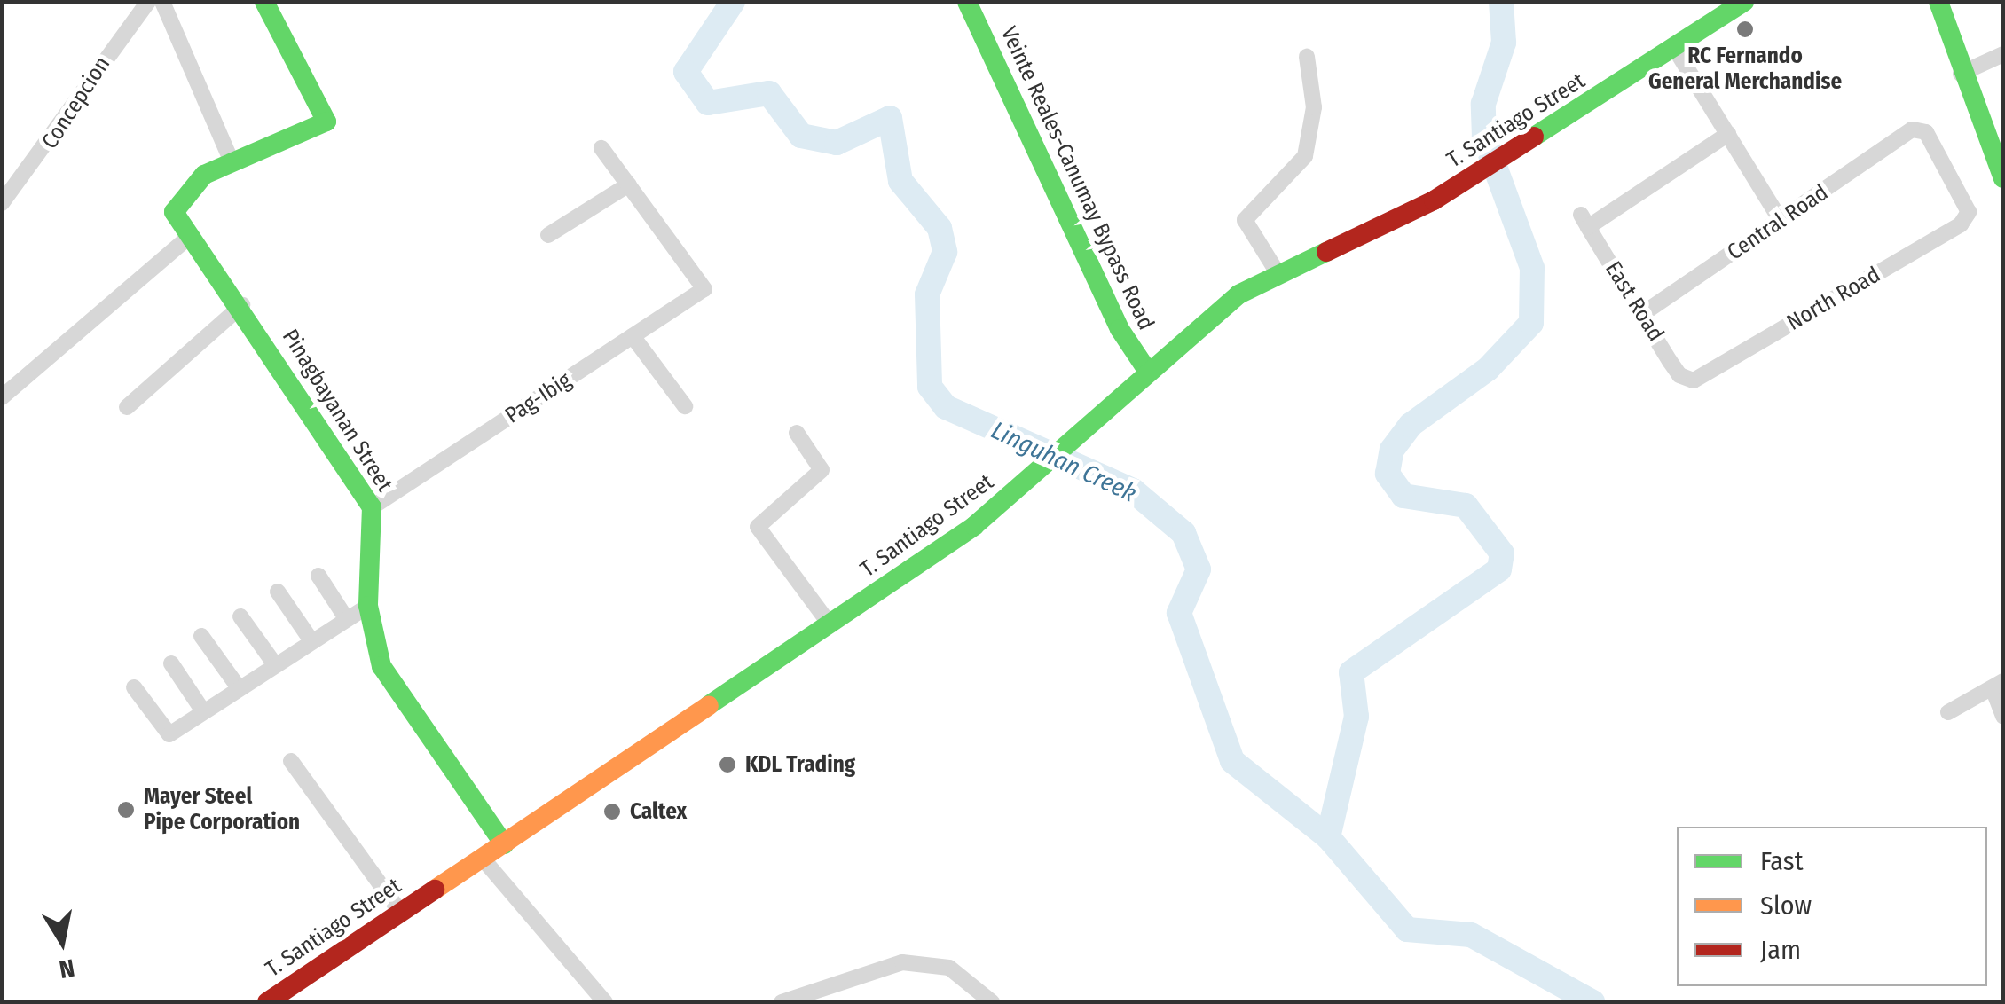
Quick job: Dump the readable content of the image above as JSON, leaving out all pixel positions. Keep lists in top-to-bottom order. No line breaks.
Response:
{"streets":{"main road":["T. Santiago Street","Veinte Reales-Canumay Bypass Road","Pinagbayanan Street"],"street":["Concepcion","Central Road","North Road","East Road","Pag-Ibig"]},"crossings":[["T. Santiago Street","Veinte Reales-Canumay Bypass Road"],["T. Santiago Street","Pinagbayanan Street"],["Central Road","North Road"],["Central Road","East Road"],["North Road","East Road"],["Pag-Ibig","Pinagbayanan Street"]],"water":["Linguhan Creek"],"places":["RC Fernando General Merchandise","KDL Trading","Mayer Steel Pipe Corporation","Caltex"],"legend":["Fast","Slow","Jam"],"north":"bottom"}
